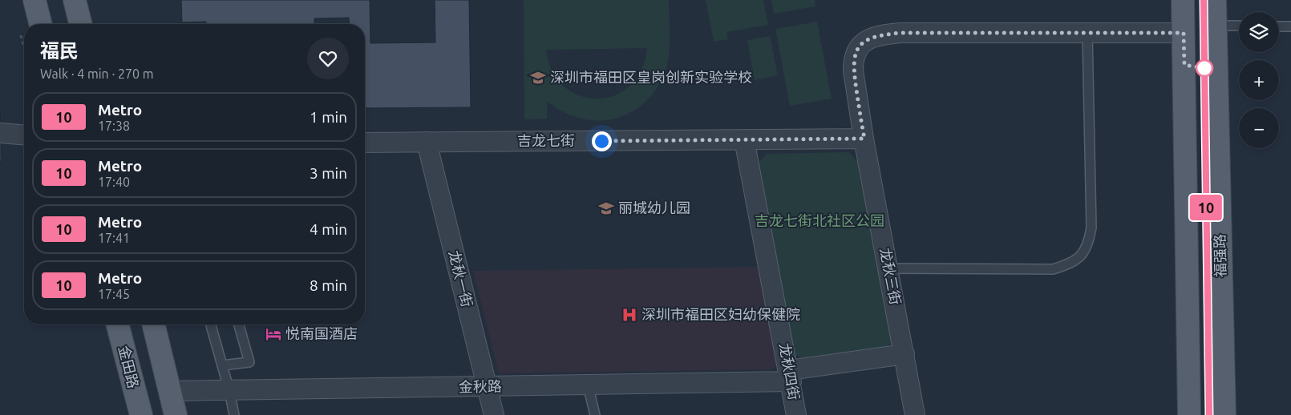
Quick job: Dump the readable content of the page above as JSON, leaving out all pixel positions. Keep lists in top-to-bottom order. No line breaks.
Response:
{"streets":{"main road":["福强路","金田路"],"street":["吉龙七街","龙秋三街","龙秋一街","龙秋四街","金秋路"]},"crossings":[["吉龙七街","龙秋三街"],["吉龙七街","龙秋一街"],["吉龙七街","龙秋四街"],["龙秋三街","金秋路"],["龙秋一街","金秋路"],["龙秋四街","金秋路"]],"parks":["吉龙七街北社区公园"],"places":{"school or university":["深圳市福田区皇岗创新实验学校","丽城幼儿园"],"hospital":["深圳市福田区妇幼保健院"],"hotel":["悦南国酒店"]},"lines":["metro line 10"],"page":{"on_map":"10","map_buttons":["+","−"],"heading":["福民","Walk · 4 min · 270 m"],"list":[{"mark":"10","name":"Metro","note":"17:38","value":"1 min"},{"mark":"10","name":"Metro","note":"17:40","value":"3 min"},{"mark":"10","name":"Metro","note":"17:41","value":"4 min"},{"mark":"10","name":"Metro","note":"17:45","value":"8 min"}]}}
